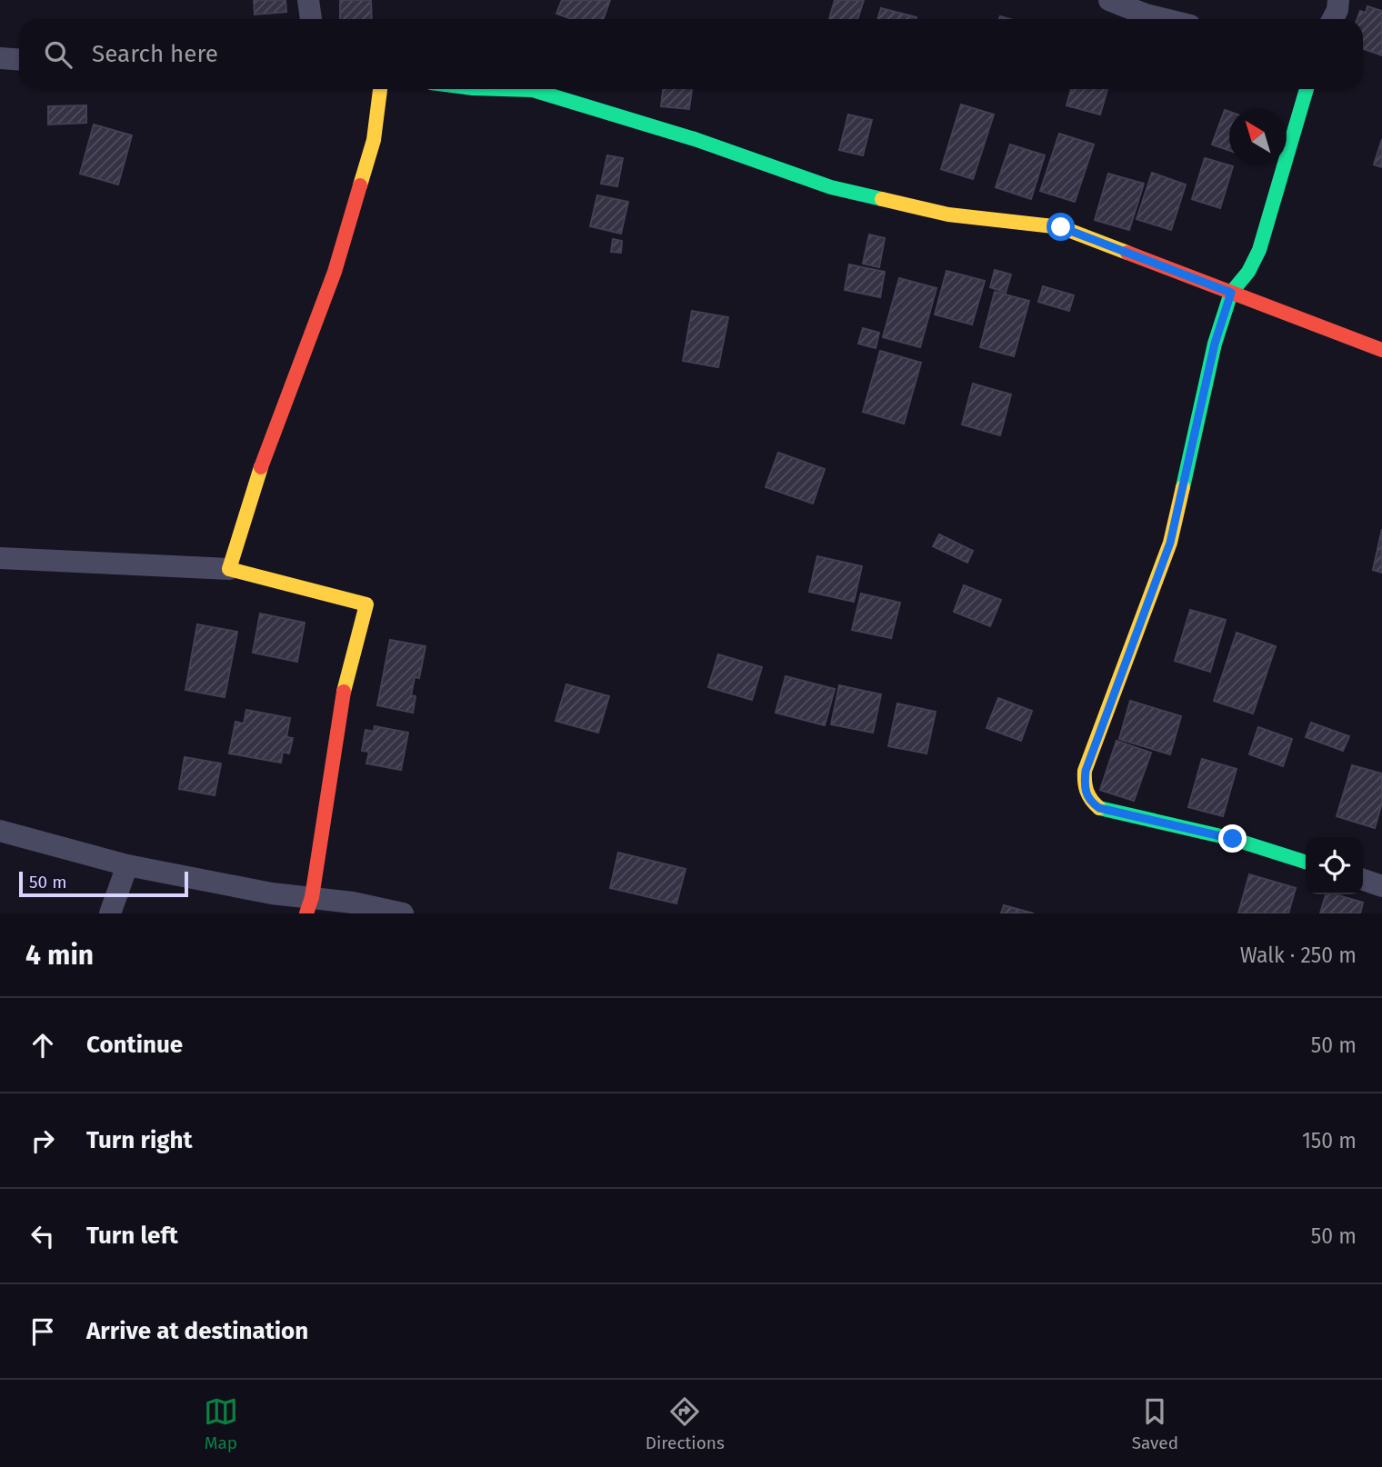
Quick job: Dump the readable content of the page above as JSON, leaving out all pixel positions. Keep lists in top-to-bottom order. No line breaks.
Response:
{"scale_bar":"50 m","north":"top left","page":{"search":"Search here","scale":"50 m","heading":["4 min","Walk · 250 m"],"list":[["Continue","50 m"],["Turn right","150 m"],["Turn left","50 m"],"Arrive at destination"],"nav":["Map","Directions","Saved"]}}
